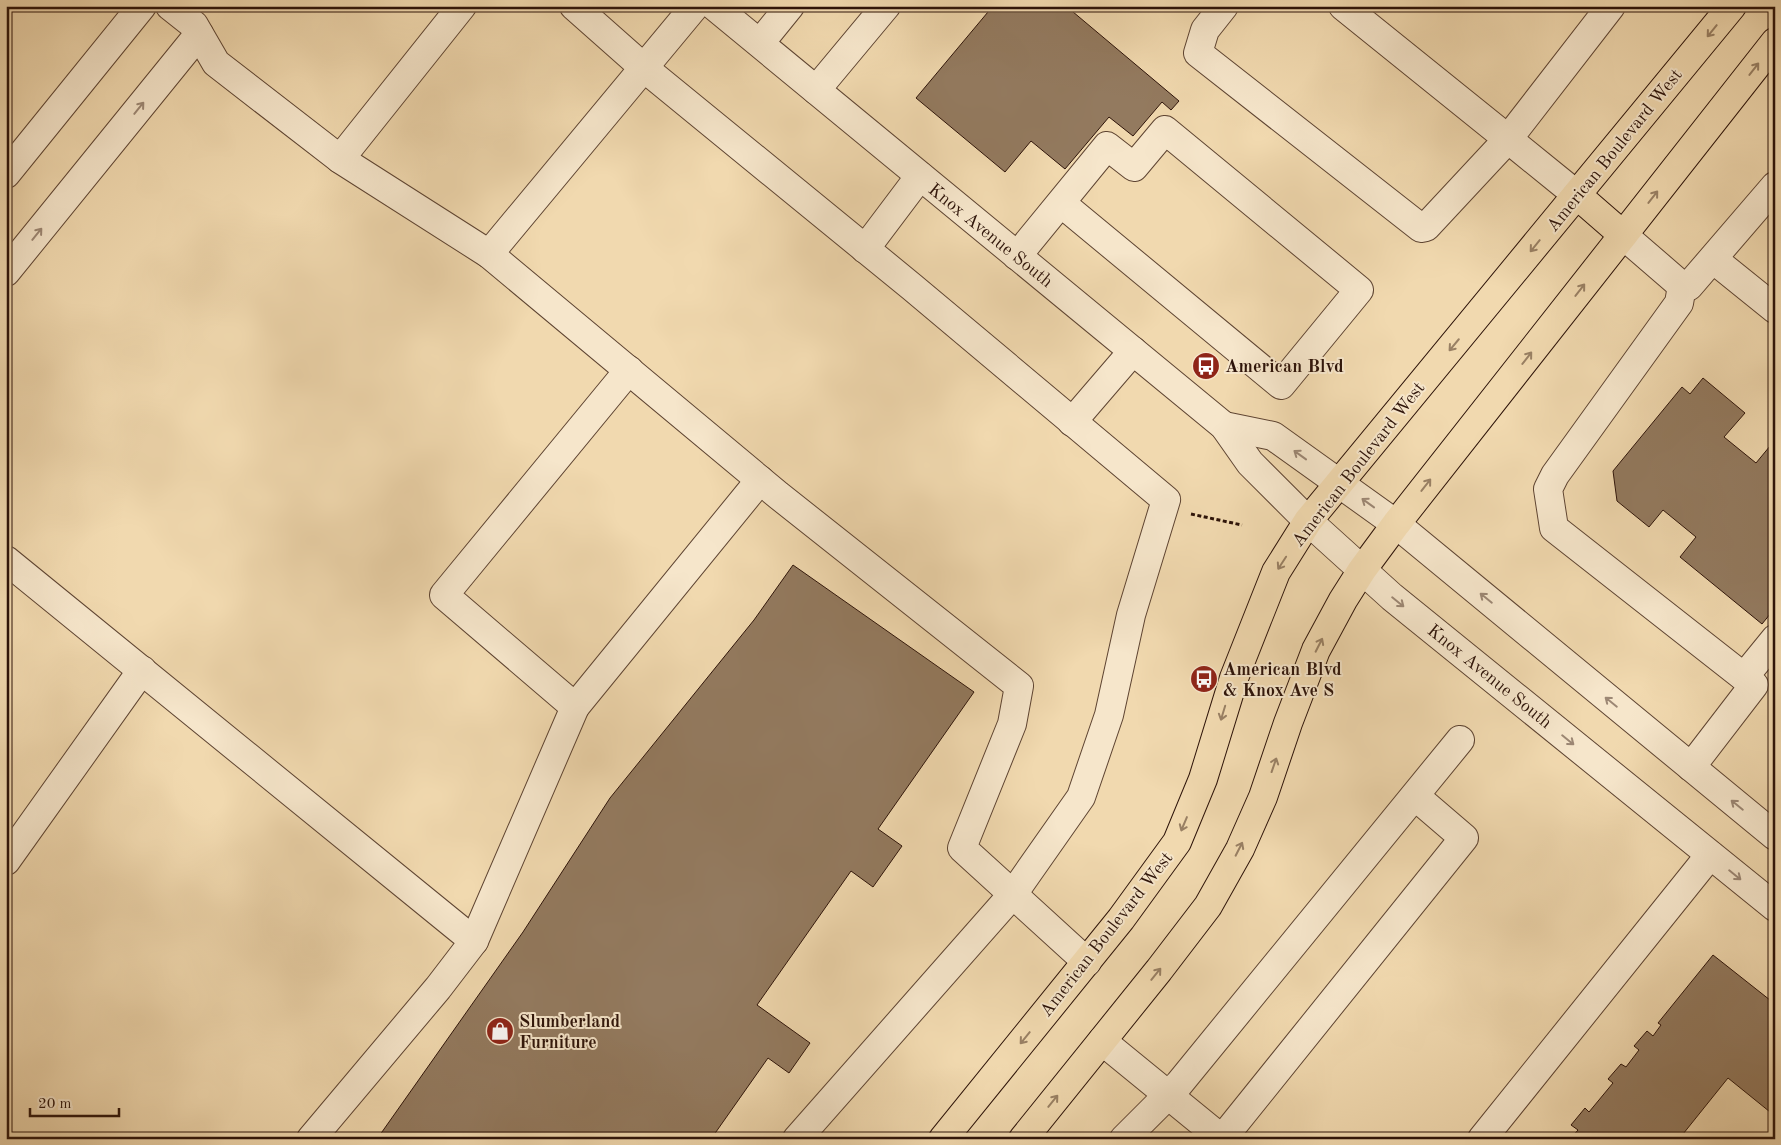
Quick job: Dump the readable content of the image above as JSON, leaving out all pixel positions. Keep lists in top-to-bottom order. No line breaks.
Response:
{"streets":{"main road":["American Boulevard West"],"street":["Knox Avenue South"]},"crossings":[["American Boulevard West","Knox Avenue South"]],"places":{"bus stop":["American Blvd","American Blvd & Knox Ave S"],"shop":["Slumberland Furniture"]},"scale_bar":"20 m"}
